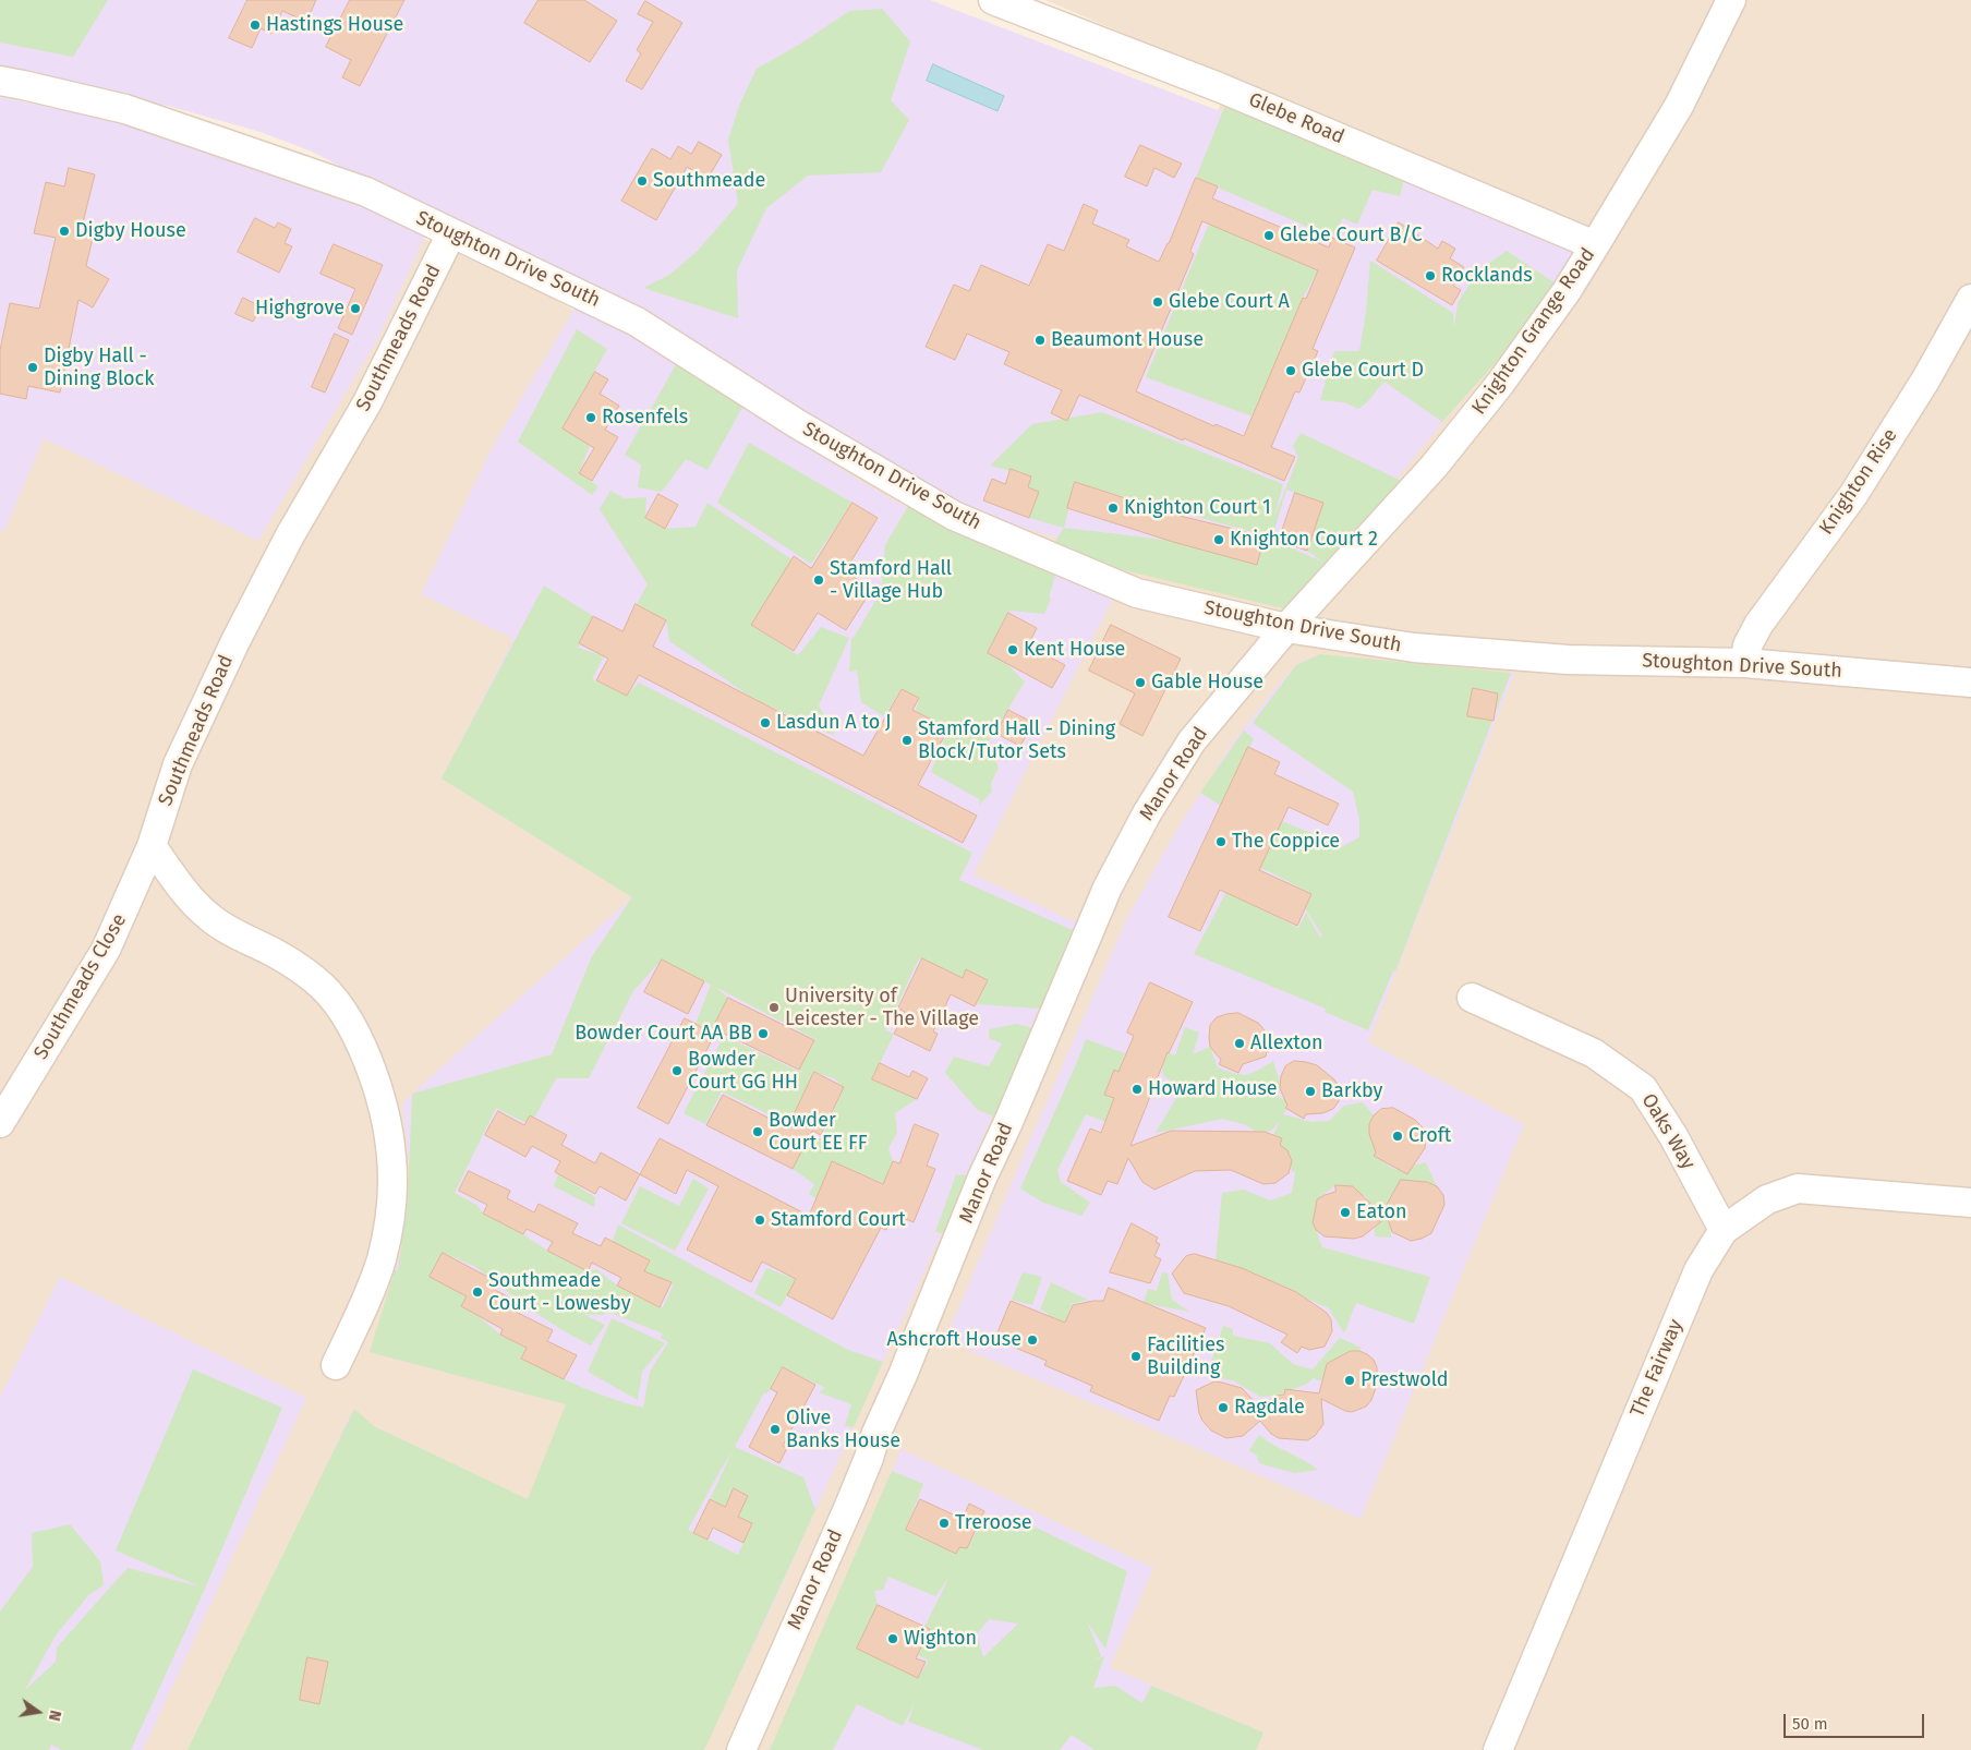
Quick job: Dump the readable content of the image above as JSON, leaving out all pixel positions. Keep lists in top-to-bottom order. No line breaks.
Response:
{"streets":{"street":["Glebe Road","Stoughton Drive South","Knighton Grange Road","Southmeads Road","Knighton Rise","Manor Road","Southmeads Close","Oaks Way","The Fairway"]},"crossings":[["Glebe Road","Knighton Grange Road"],["Stoughton Drive South","Knighton Grange Road"],["Stoughton Drive South","Southmeads Road"],["Stoughton Drive South","Knighton Rise"],["Stoughton Drive South","Manor Road"],["Knighton Grange Road","Manor Road"],["Southmeads Road","Southmeads Close"],["Oaks Way","The Fairway"]],"places":["Hastings House","Southmeade","Digby House","Glebe Court B/C","Rocklands","Glebe Court A","Highgrove","Beaumont House","Digby Hall - Dining Block","Glebe Court D","Rosenfels","Knighton Court 1","Knighton Court 2","Stamford Hall - Village Hub","Kent House","Gable House","Lasdun A to J","Stamford Hall - Dining Block/Tutor Sets","The Coppice","University of Leicester - The Village","Bowder Court AA BB","Allexton","Bowder Court GG HH","Howard House","Barkby","Bowder Court EE FF","Croft","Eaton","Stamford Court","Southmeade Court - Lowesby","Ashcroft House","Facilities Building","Prestwold","Ragdale","Olive Banks House","Treroose","Wighton"],"scale_bar":"50 m","north":"right"}
